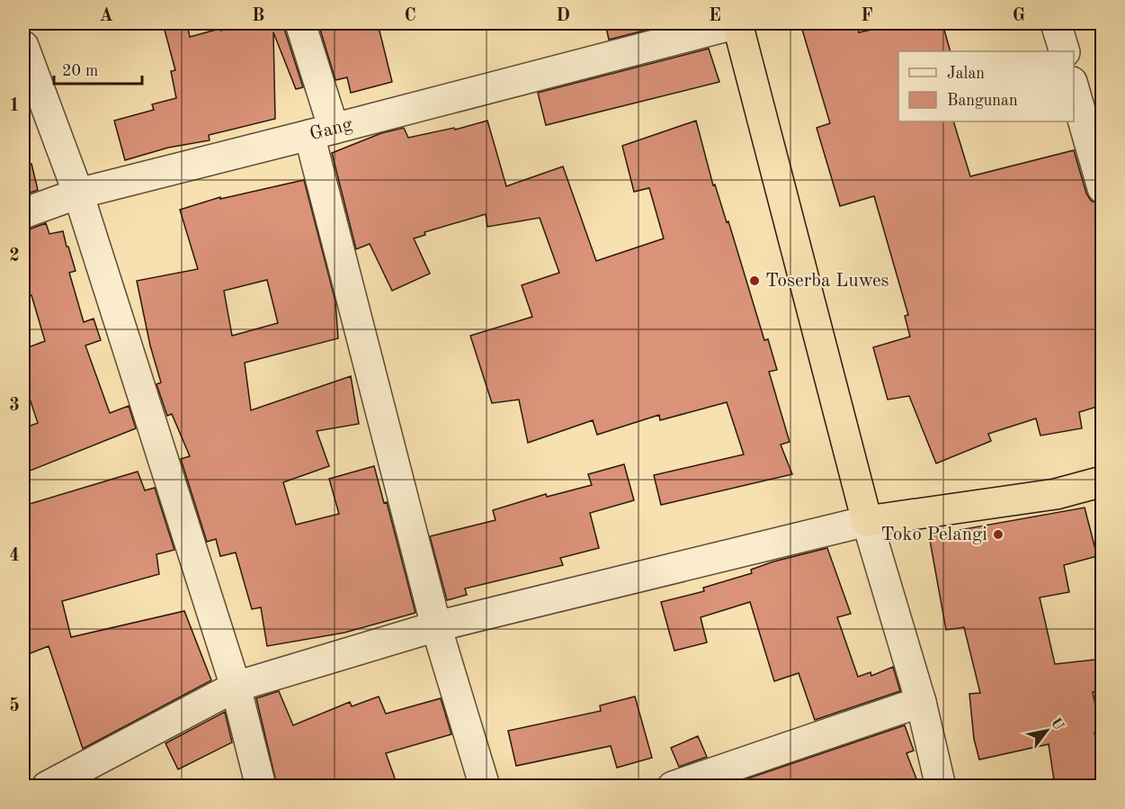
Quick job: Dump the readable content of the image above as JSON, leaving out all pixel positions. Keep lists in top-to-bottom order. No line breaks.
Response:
{"streets":{"street":["Gang"]},"places":["Toserba Luwes","Toko Pelangi"],"legend":["Jalan","Bangunan"],"scale_bar":"20 m","north":"top right","grid":{"columns":["A","B","C","D","E","F","G"],"rows":["1","2","3","4","5"]}}
